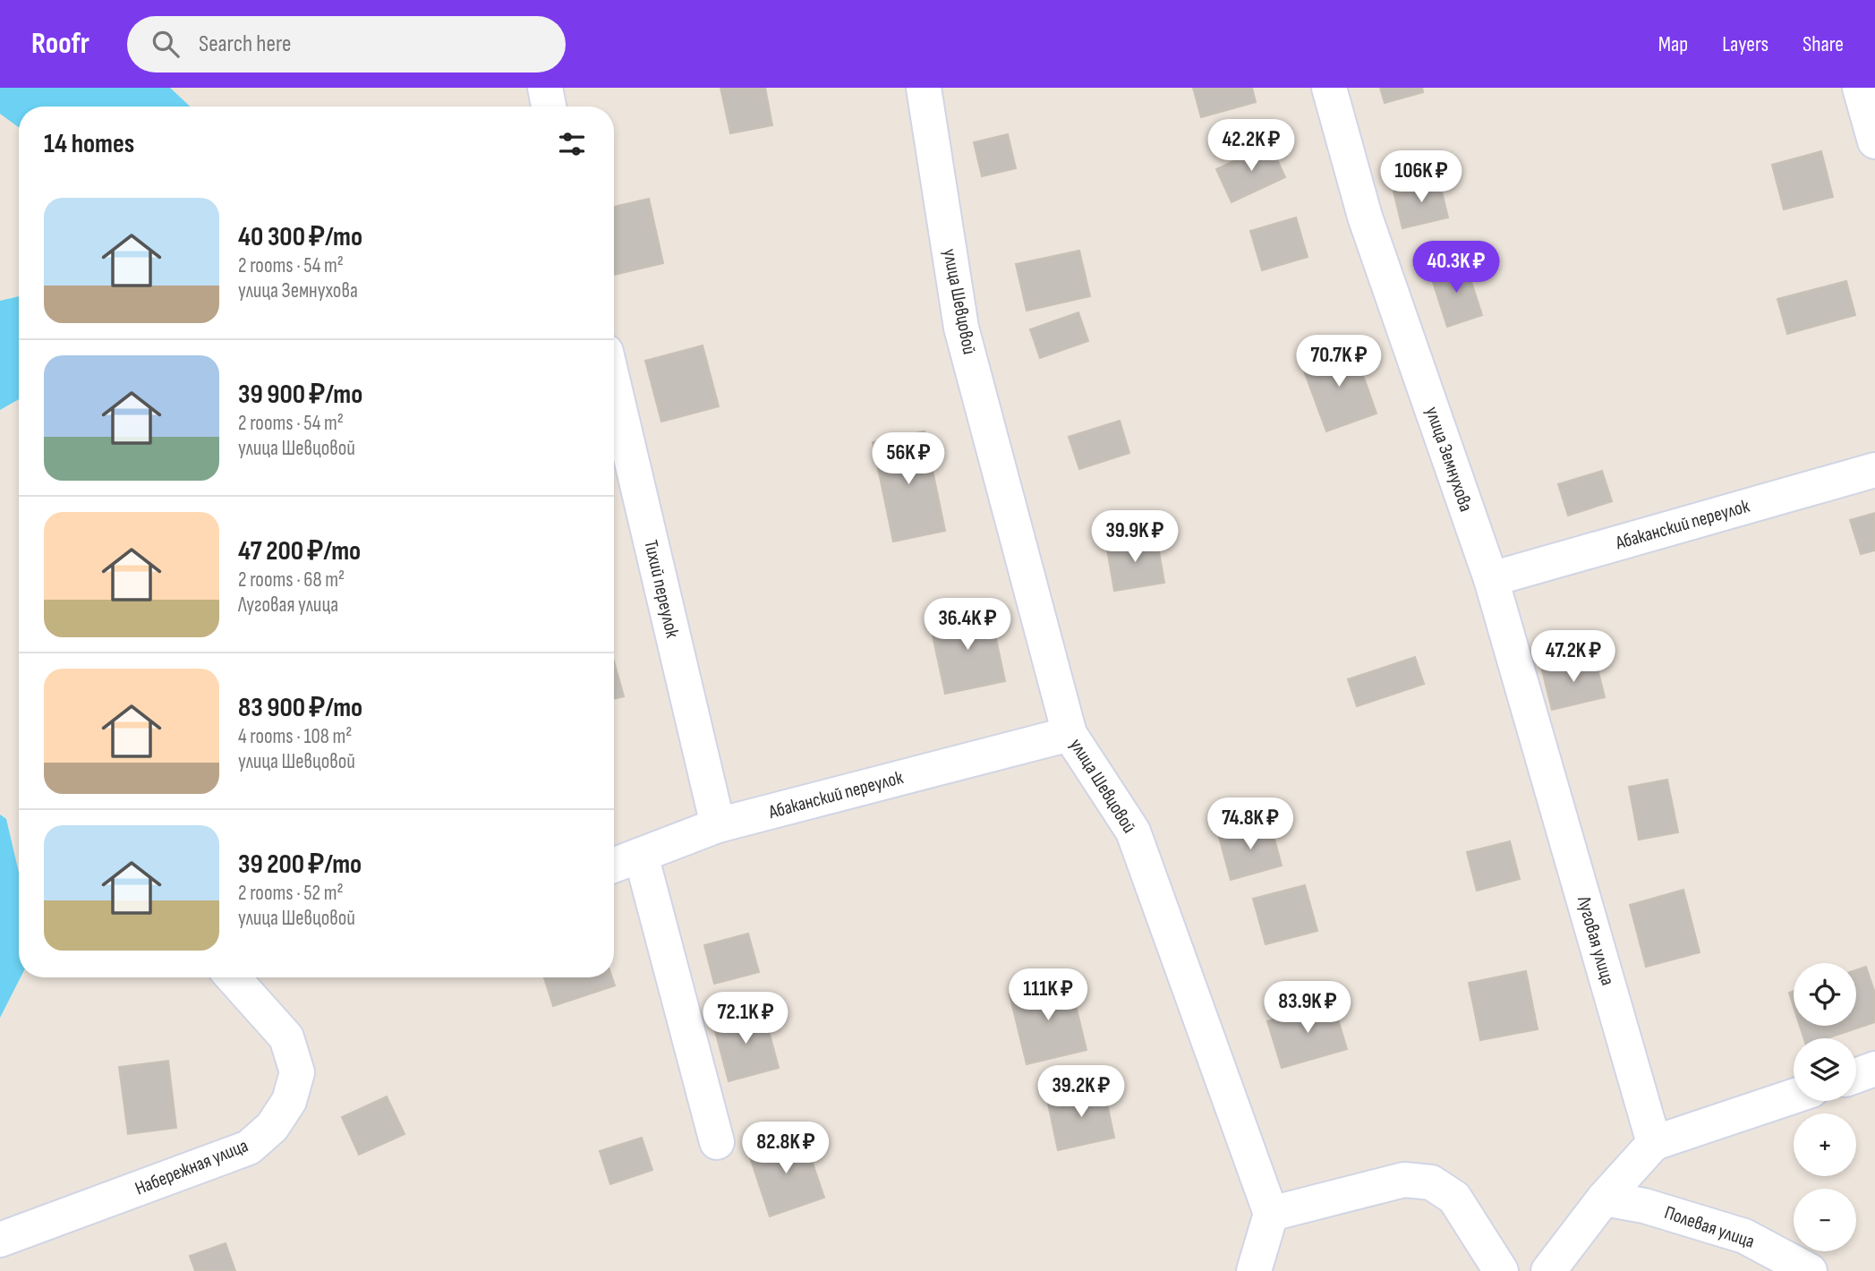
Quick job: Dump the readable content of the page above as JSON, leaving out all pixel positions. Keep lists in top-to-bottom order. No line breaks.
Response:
{"streets":{"street":["улица Шевцовой","улица Земнухова","Абаканский переулок","Тихий переулок","Луговая улица","Набережная улица","Полевая улица"]},"crossings":[["улица Шевцовой","Абаканский переулок"],["улица Земнухова","Абаканский переулок"],["улица Земнухова","Луговая улица"],["Абаканский переулок","Тихий переулок"],["Абаканский переулок","Луговая улица"]],"page":{"header":"Roofr","search":"Search here","nav":["Map","Layers","Share"],"heading":"14 homes","price":["42.2K ₽","106K ₽","40.3K ₽","70.7K ₽","56K ₽","39.9K ₽","36.4K ₽","47.2K ₽","74.8K ₽","111K ₽","83.9K ₽","72.1K ₽","39.2K ₽","82.8K ₽"],"list":[{"name":"40 300 ₽/mo","note":"2 rooms · 54 m² · улица Земнухова"},{"name":"39 900 ₽/mo","note":"2 rooms · 54 m² · улица Шевцовой"},{"name":"47 200 ₽/mo","note":"2 rooms · 68 m² · Луговая улица"},{"name":"83 900 ₽/mo","note":"4 rooms · 108 m² · улица Шевцовой"},{"name":"39 200 ₽/mo","note":"2 rooms · 52 m² · улица Шевцовой"}],"map_buttons":["+","−"]}}
